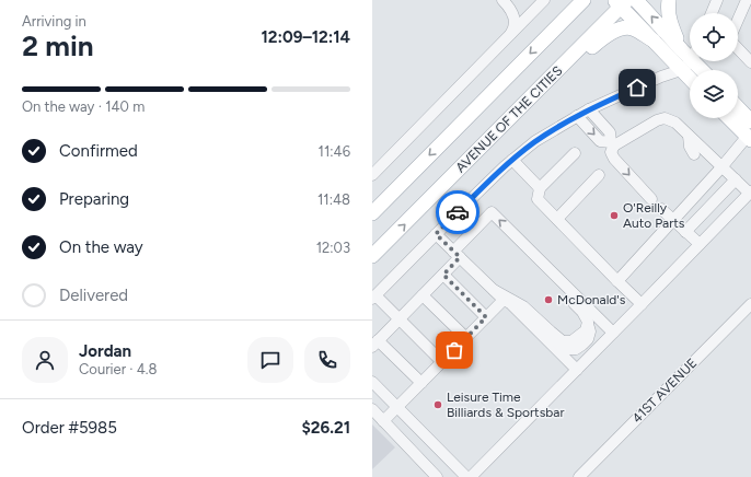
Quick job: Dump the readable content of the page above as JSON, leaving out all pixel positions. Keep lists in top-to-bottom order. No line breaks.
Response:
{"streets":{"main road":["AVENUE OF THE CITIES"],"street":["41ST AVENUE"]},"places":["O'Reilly Auto Parts","McDonald's","Leisure Time Billiards & Sportsbar"],"page":{"heading":["2 min","Arriving in","12:09–12:14"],"panel":["Jordan","Courier · 4.8","Order #5985","$26.21"],"bar":"On the way · 140 m","list":[["Confirmed","11:46"],["Preparing","11:48"],["On the way","12:03"],"Delivered"]}}
